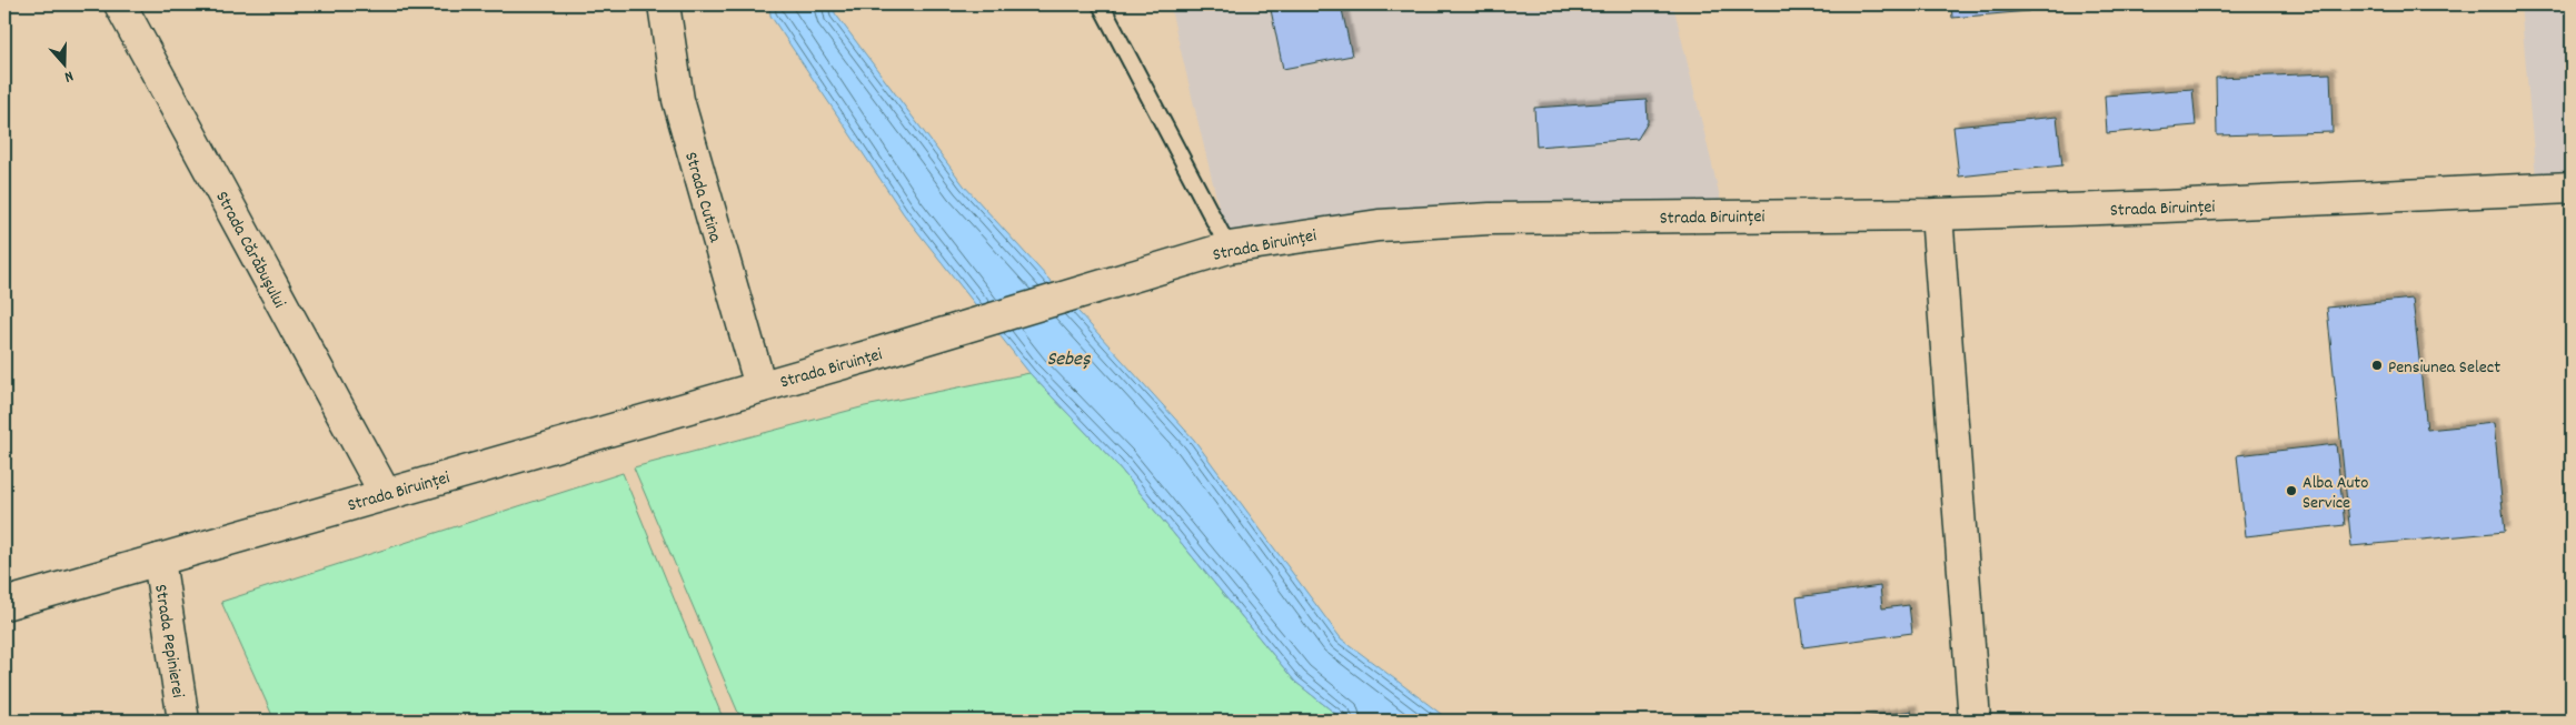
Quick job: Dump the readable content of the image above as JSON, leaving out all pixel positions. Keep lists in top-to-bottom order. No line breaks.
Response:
{"streets":{"main road":["Strada Cutina","Strada Biruinței","Strada Cărăbușului","Strada Pepinierei"]},"crossings":[["Strada Cutina","Strada Biruinței"],["Strada Biruinței","Strada Cărăbușului"],["Strada Biruinței","Strada Pepinierei"]],"water":["Sebeș"],"places":["Pensiunea Select","Alba Auto Service"],"north":"bottom"}
